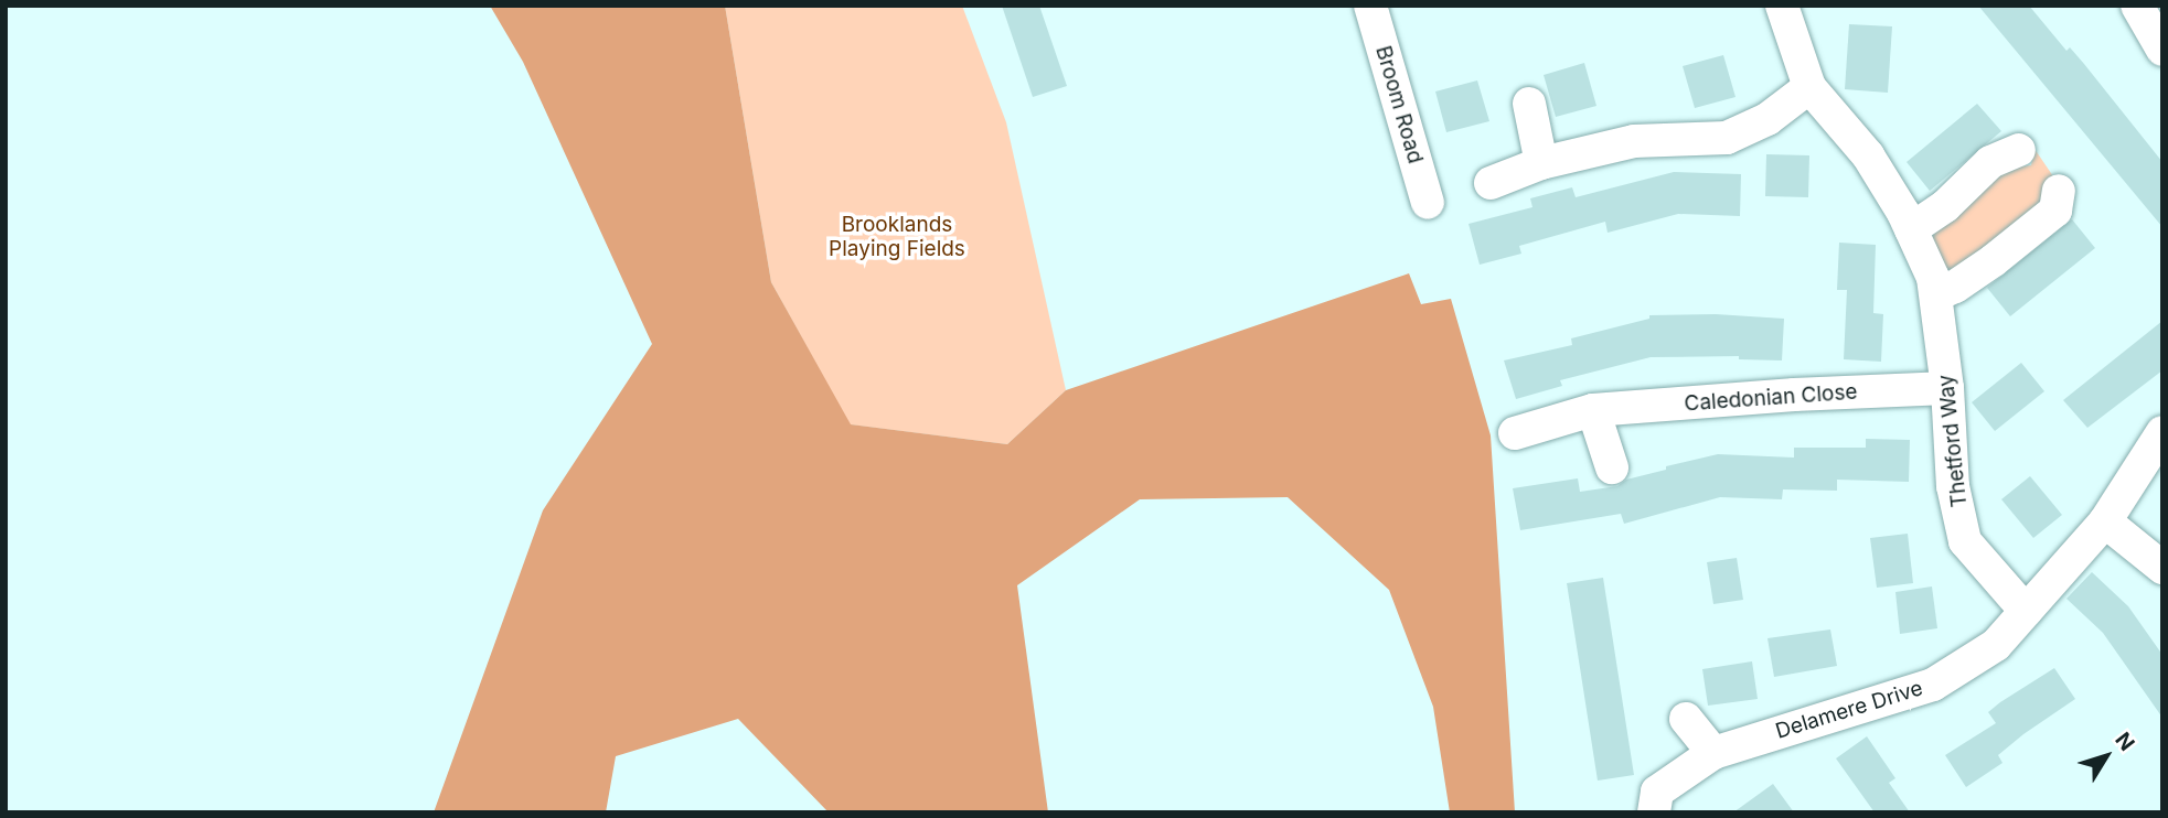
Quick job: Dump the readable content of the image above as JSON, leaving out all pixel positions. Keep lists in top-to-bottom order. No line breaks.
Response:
{"streets":{"street":["Broom Road","Caledonian Close","Thetford Way","Delamere Drive"]},"crossings":[["Caledonian Close","Thetford Way"],["Thetford Way","Delamere Drive"]],"parks":["Brooklands Playing Fields"],"north":"top right"}
